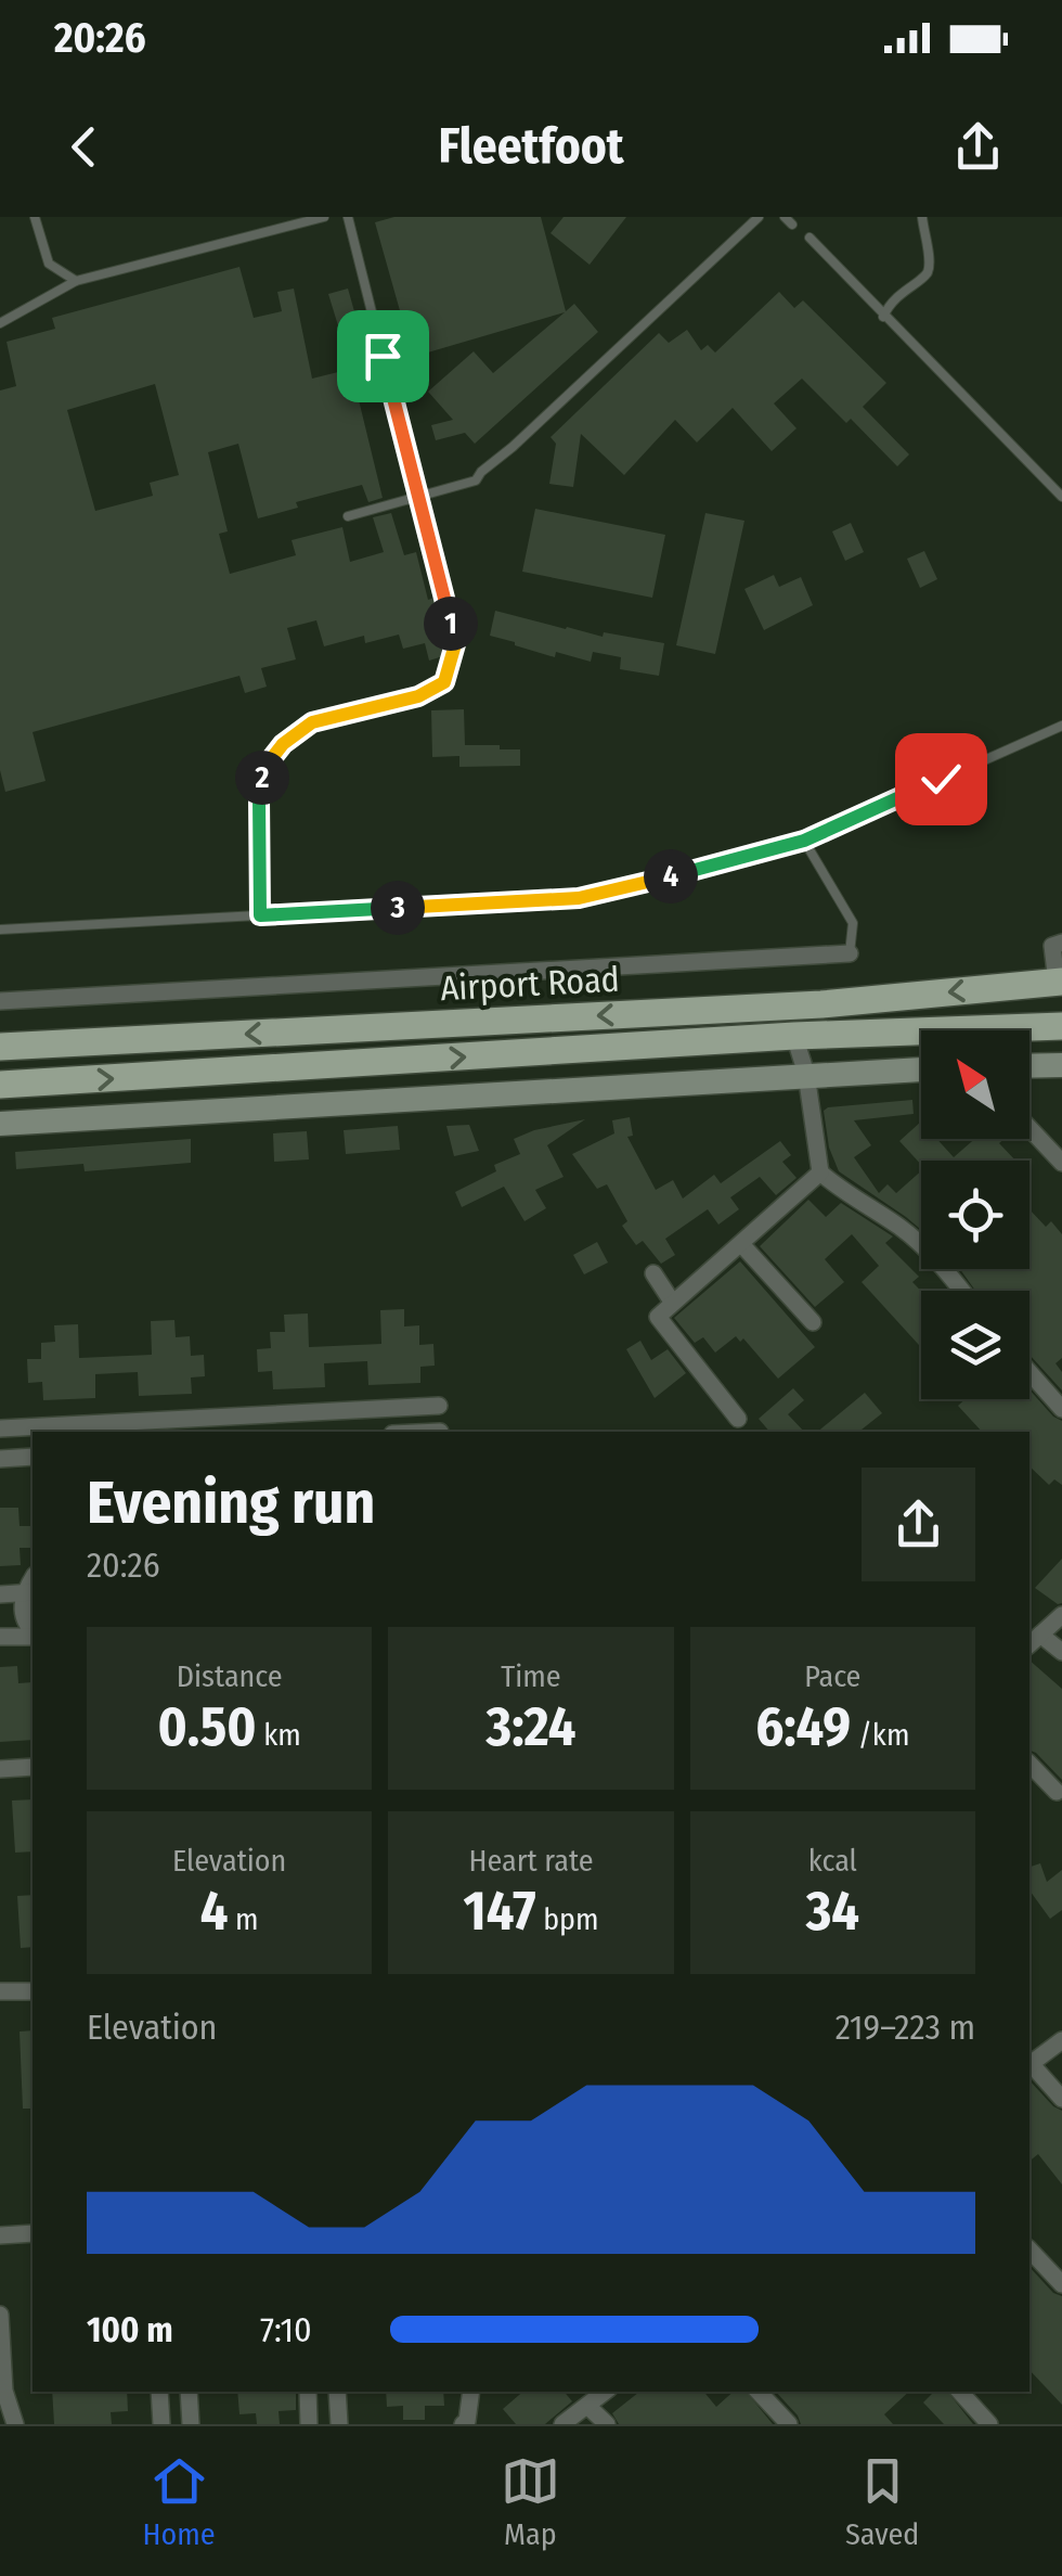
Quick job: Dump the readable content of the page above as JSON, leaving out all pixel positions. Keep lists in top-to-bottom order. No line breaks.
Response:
{"streets":{"main road":["Airport Road"]},"north":"top left","page":{"status":"20:26","header":"Fleetfoot","pins":["1","2","4","3"],"heading":["Evening run","20:26"],"stats":[["Distance","0.50 km"],["Time","3:24"],["Pace","6:49 /km"],["Elevation","4 m"],["Heart rate","147 bpm"],["kcal","34"]],"chart":["Elevation","219–223 m"],"list":[{"name":"100 m","note":"7:10"}],"tabs":["Home","Map","Saved"]}}
